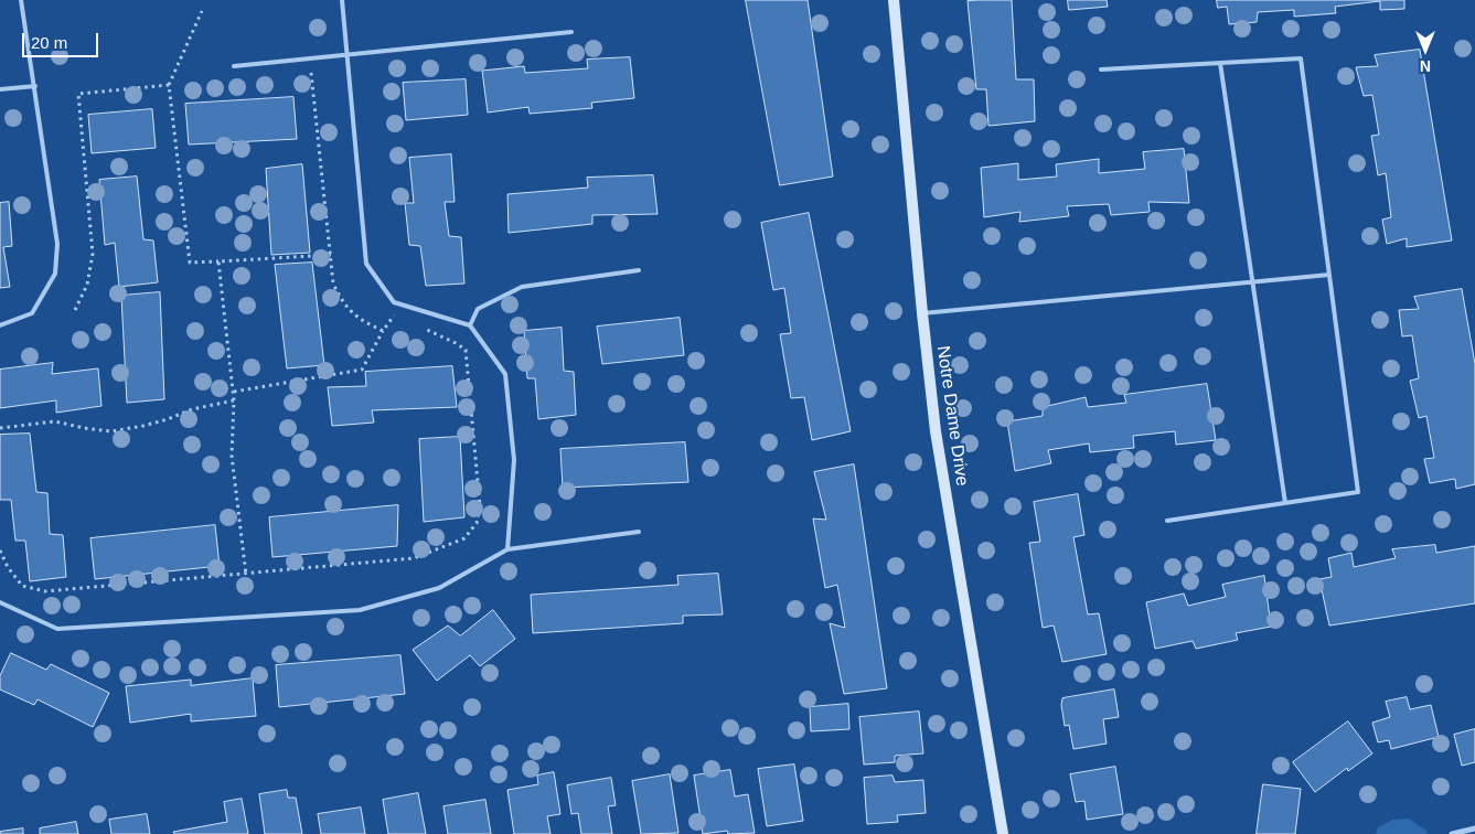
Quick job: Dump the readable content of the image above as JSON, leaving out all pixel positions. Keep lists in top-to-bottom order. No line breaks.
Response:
{"streets":{"street":["Notre Dame Drive"]},"scale_bar":"20 m","north":"bottom"}
